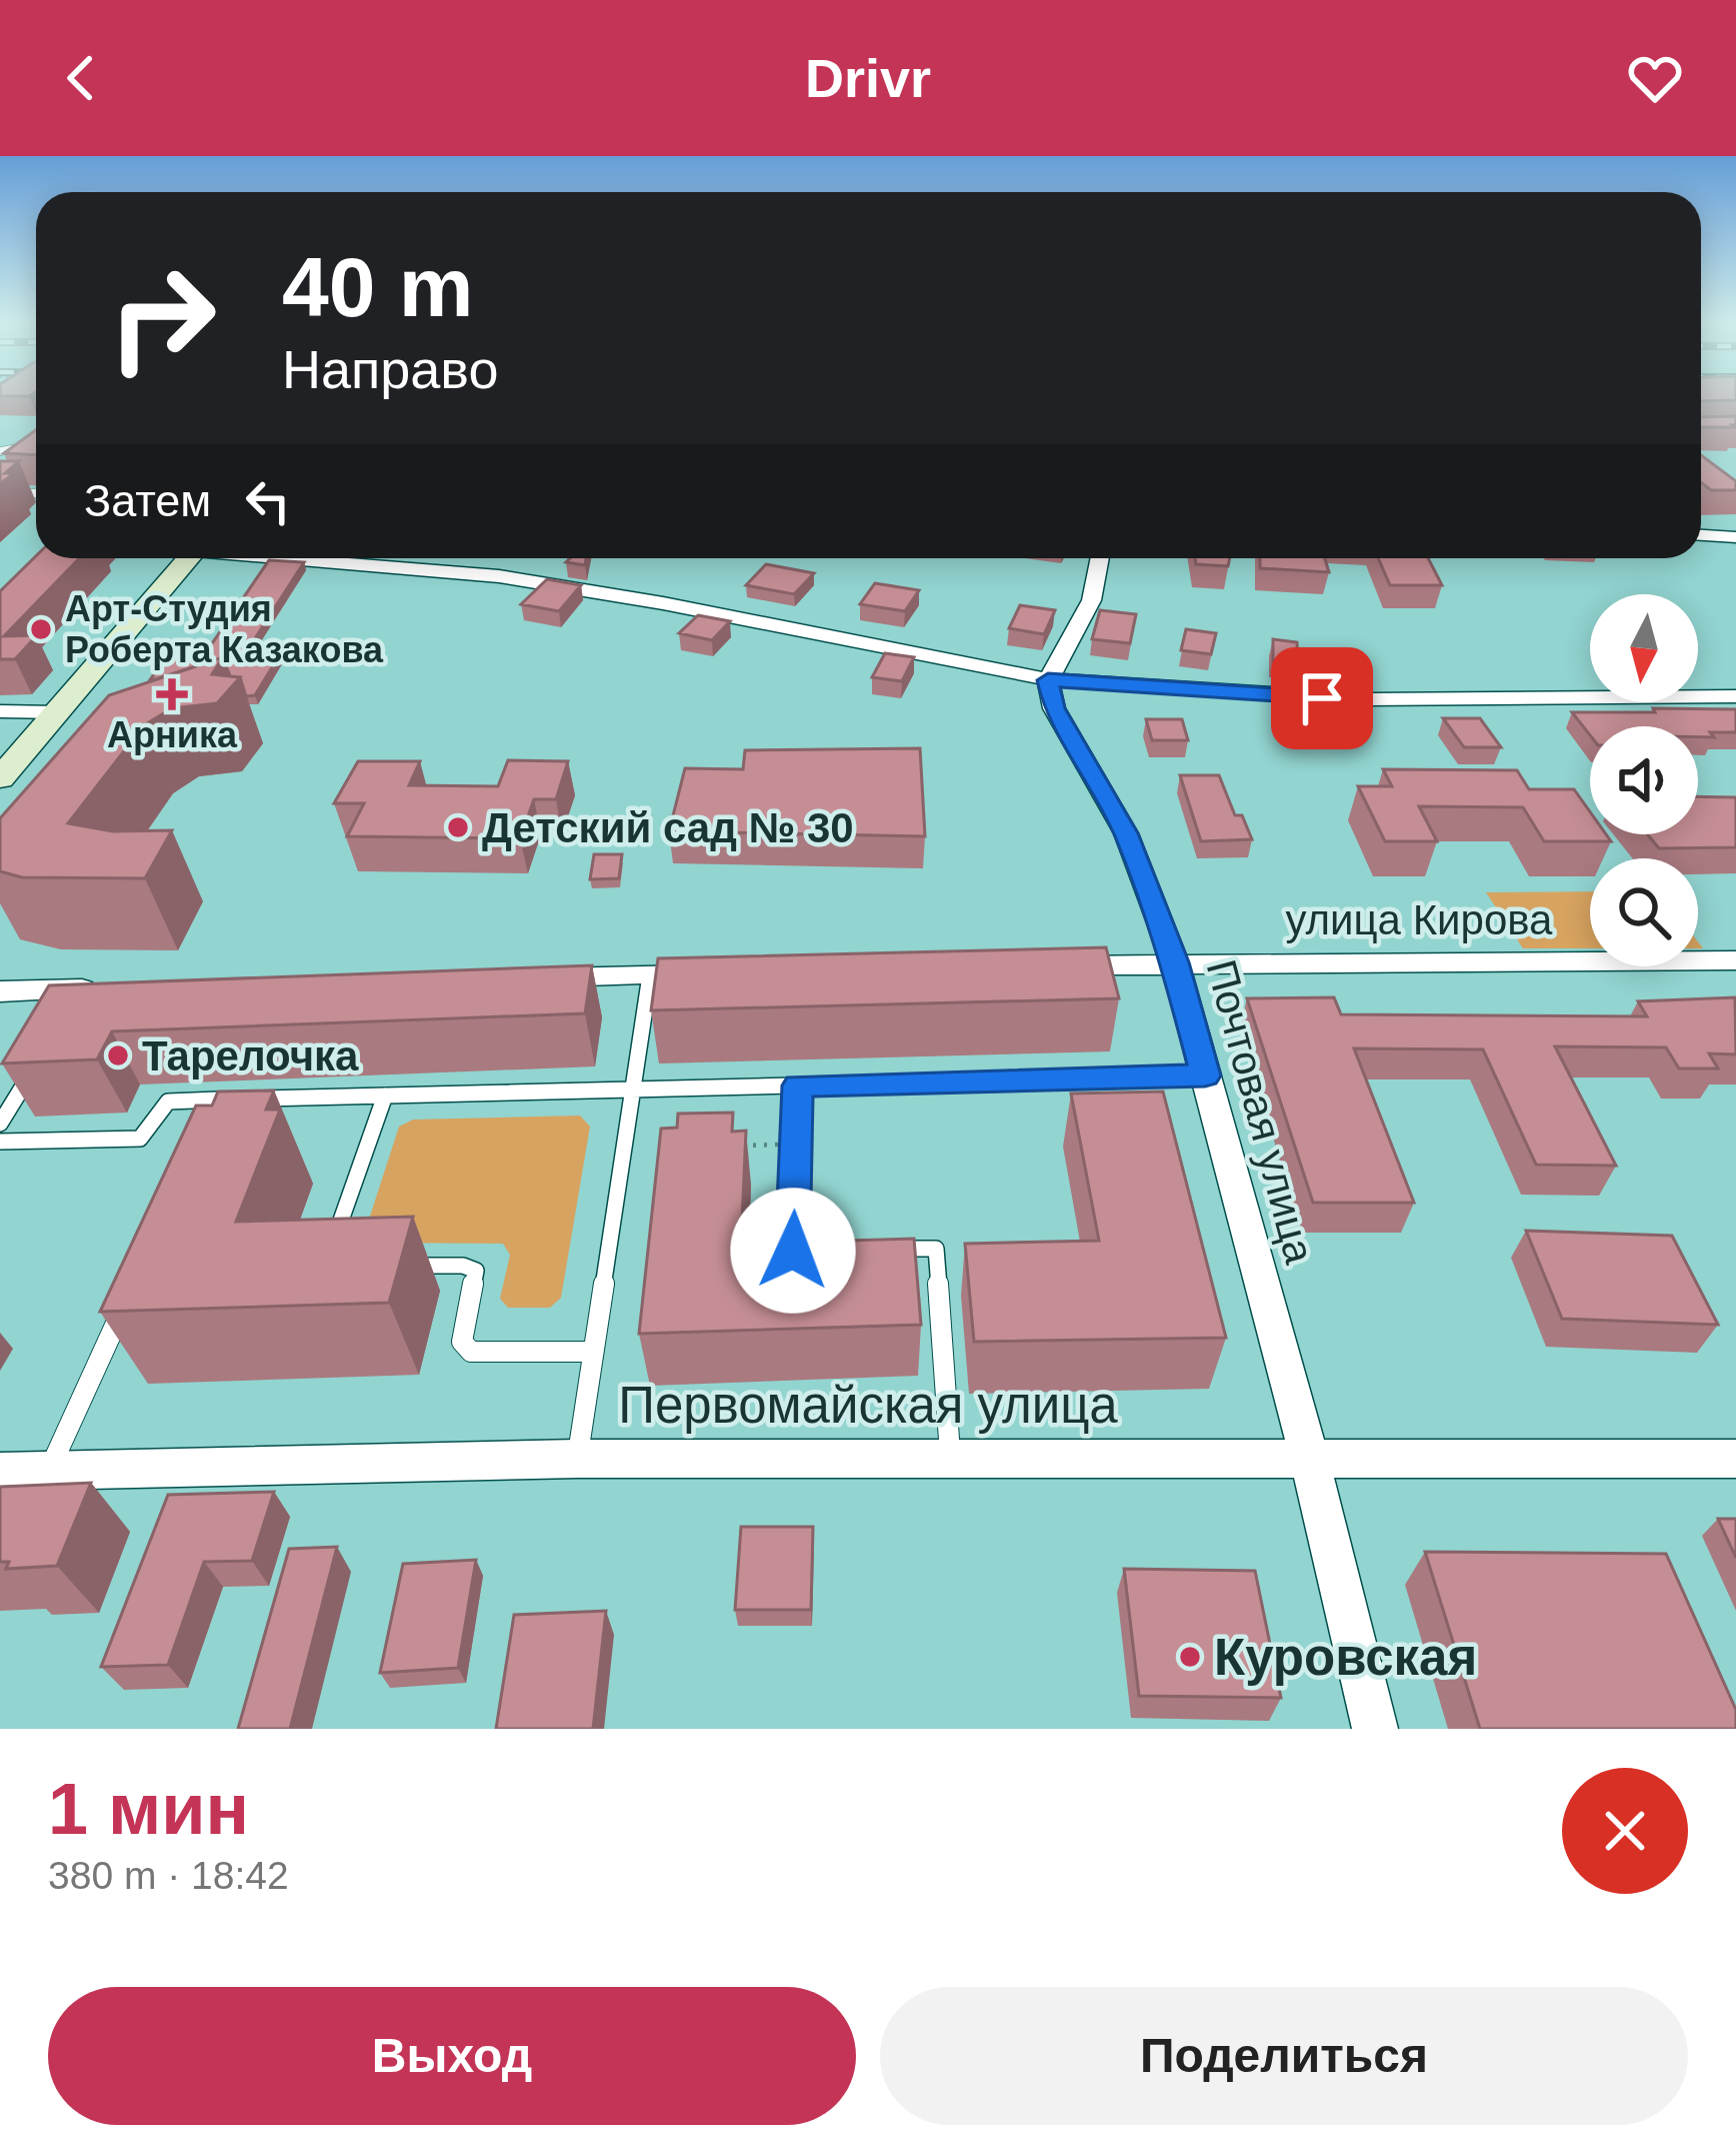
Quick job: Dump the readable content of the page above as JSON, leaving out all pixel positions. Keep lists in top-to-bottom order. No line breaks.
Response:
{"streets":{"street":["улица Кирова","Почтовая улица","Первомайская улица"]},"crossings":[["улица Кирова","Почтовая улица"],["Почтовая улица","Первомайская улица"]],"places":{"other":["Арт-Студия Роберта Казакова","Детский сад № 30","Тарелочка","Куровская"],"health":["Арника"]},"north":"bottom","page":{"header":"Drivr","turn":["40 m","Направо"],"then":"Затем","heading":["1 мин","380 m · 18:42"],"buttons":["Выход","Поделиться"]}}
